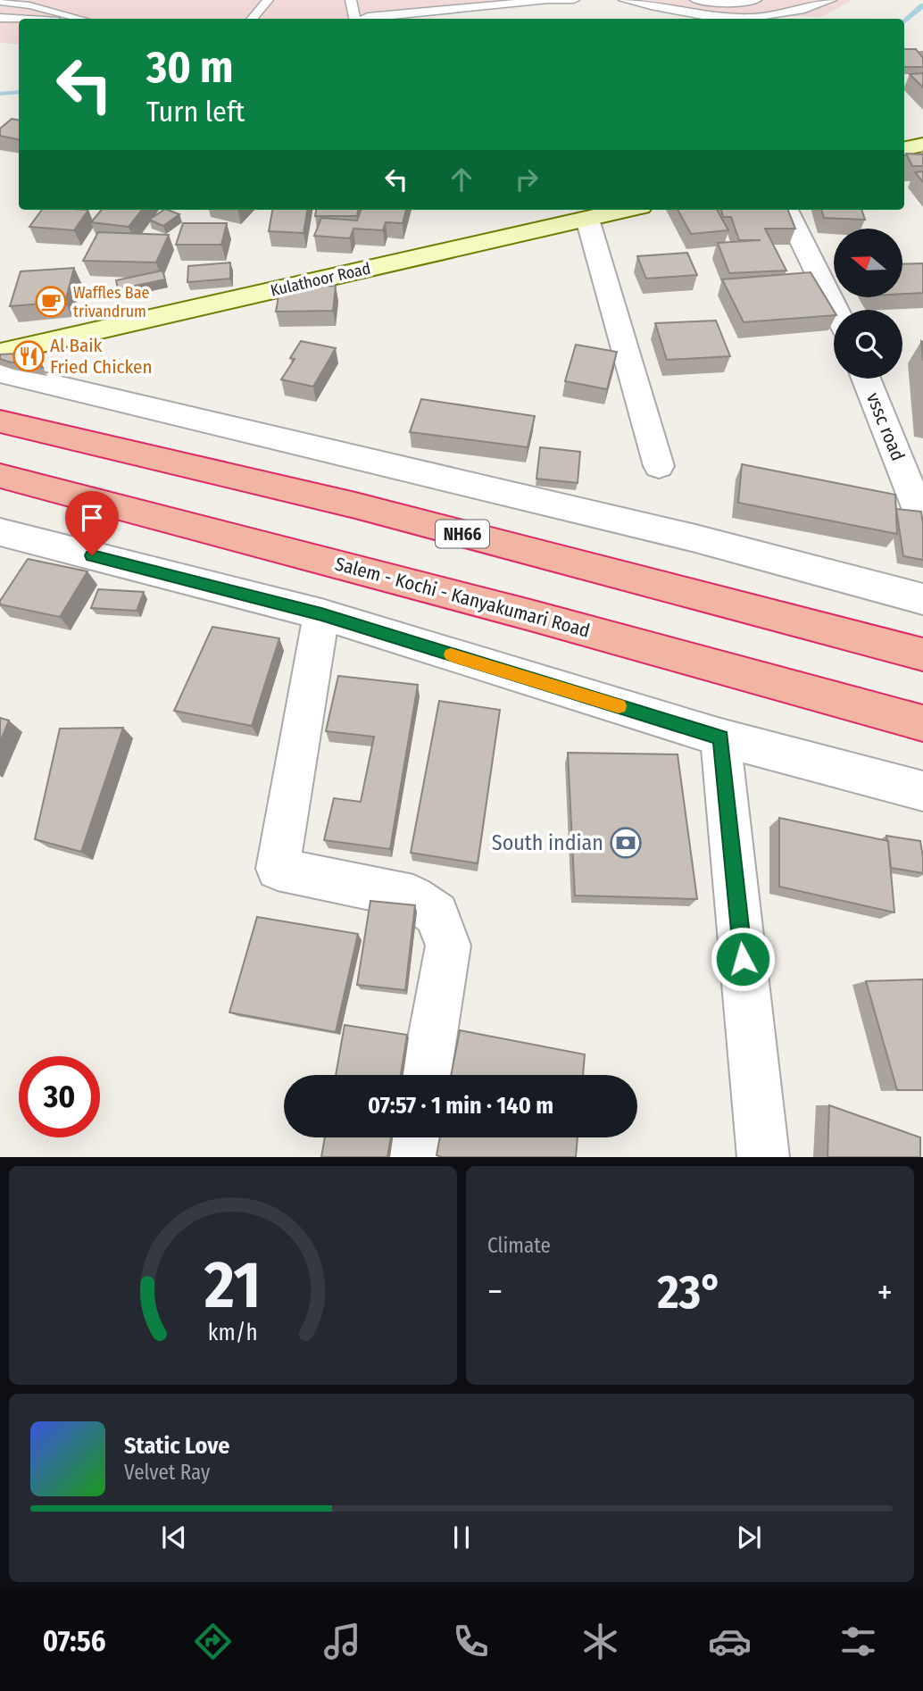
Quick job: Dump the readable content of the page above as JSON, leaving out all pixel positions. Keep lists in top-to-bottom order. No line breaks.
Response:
{"streets":{"highway":["NH66","Salem - Kochi - Kanyakumari Road"],"main road":["Kulathoor Road"],"street":["vssc road"]},"places":{"cafe":["Waffles Bae trivandrum"],"restaurant":["Al Baik Fried Chicken"],"bank":["South indian"]},"north":"left","page":{"turn":["30 m","Turn left"],"limit":"30","trip":"07:57 · 1 min · 140 m","tile":"Climate","heat":["−","23°","+"],"song":["Static Love","Velvet Ray"],"tabs":"07:56","gauge":["21","km/h"]}}
